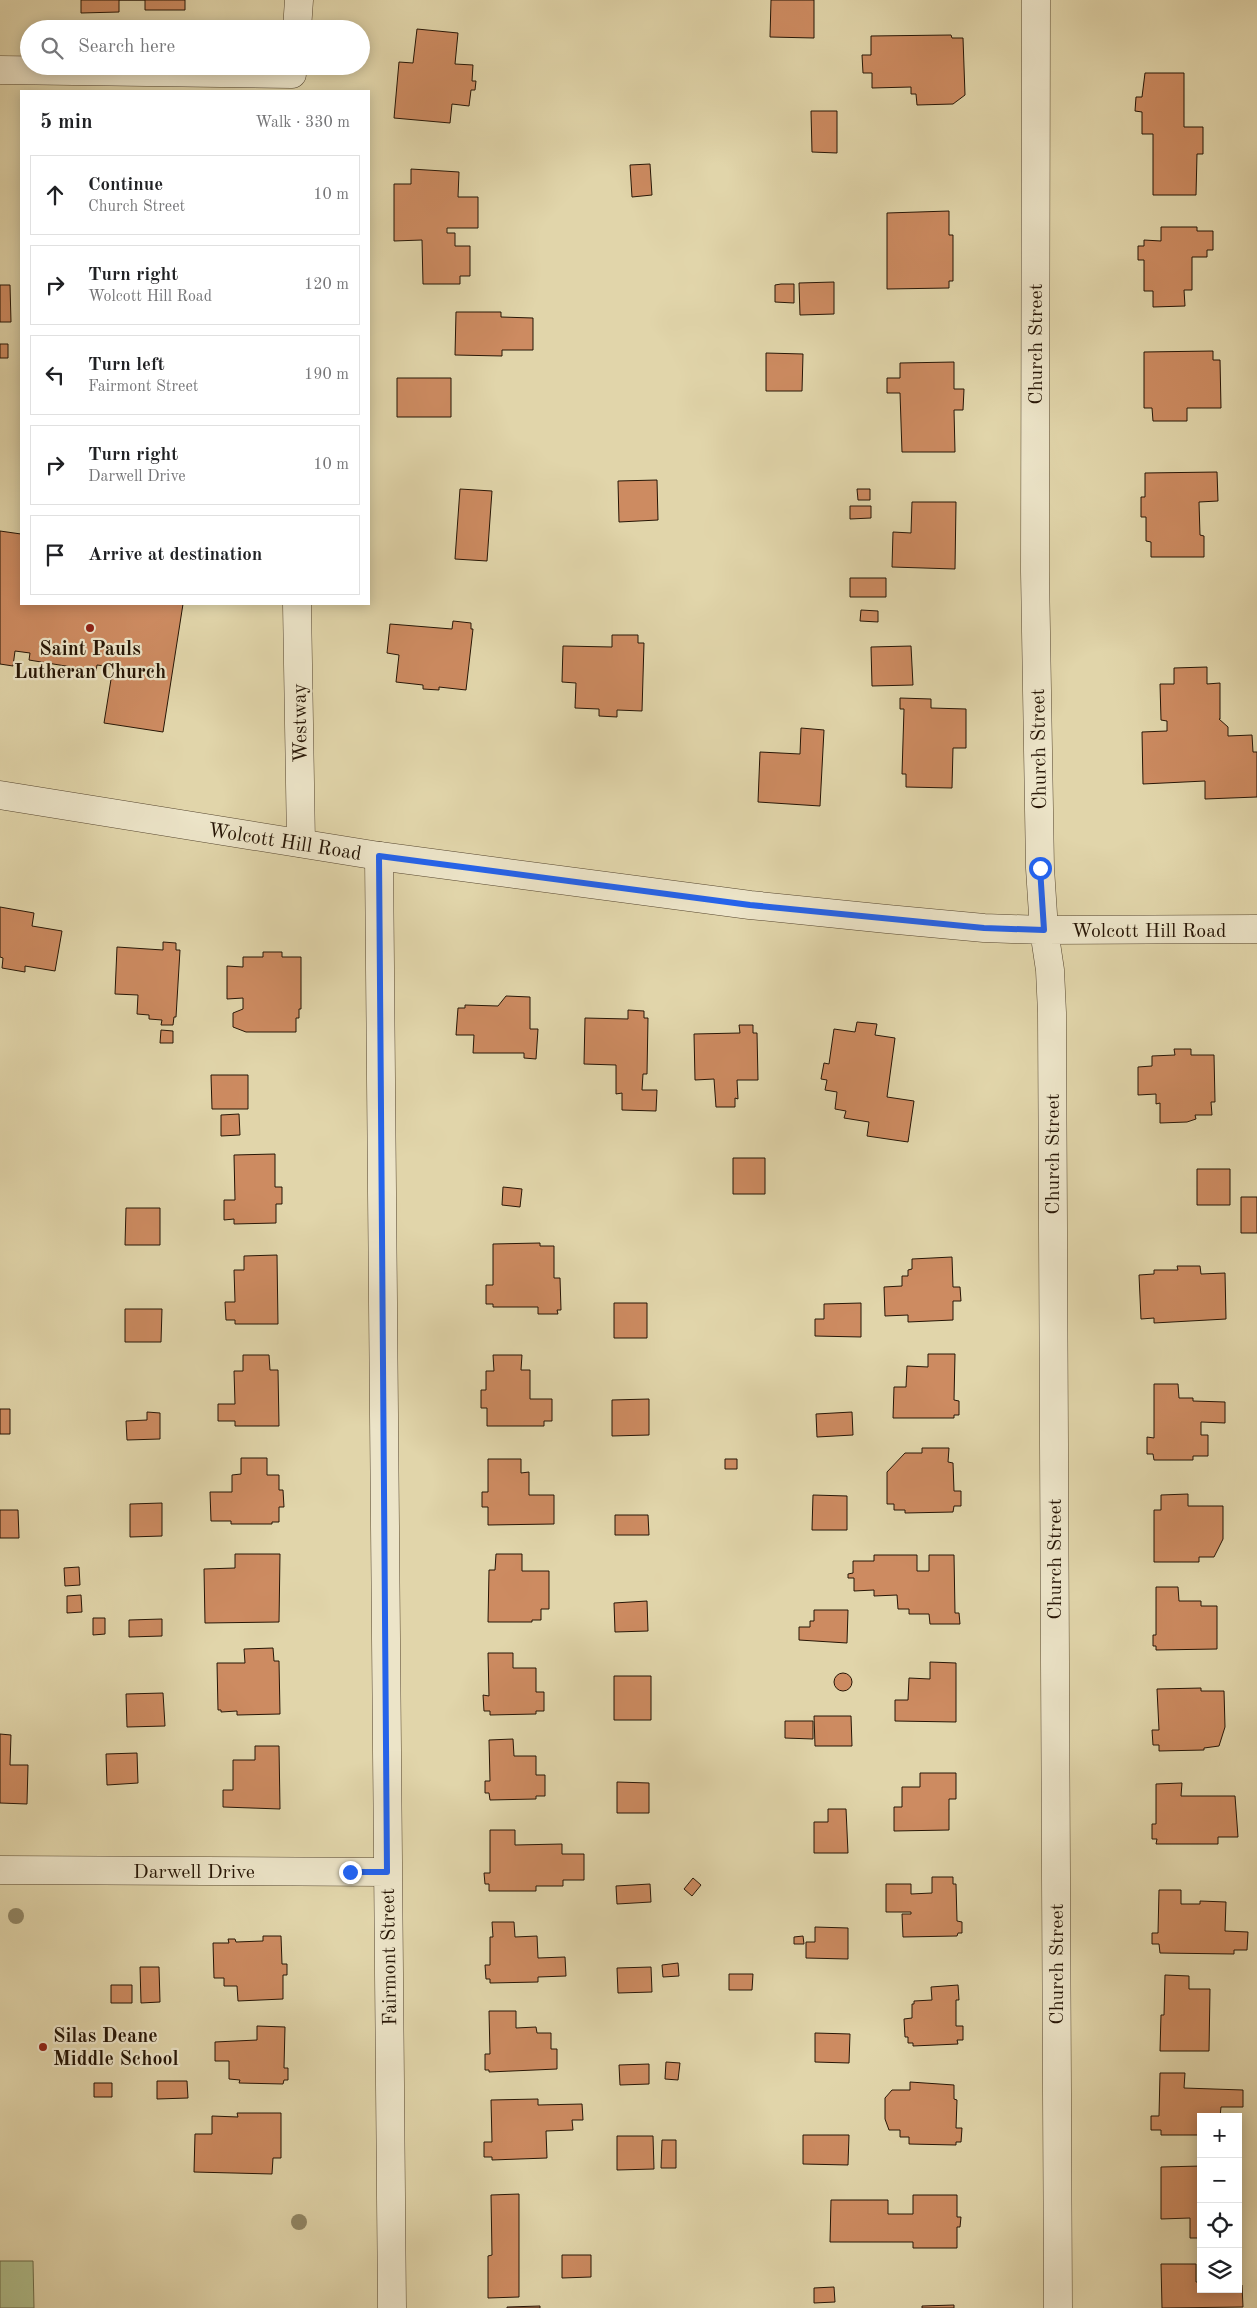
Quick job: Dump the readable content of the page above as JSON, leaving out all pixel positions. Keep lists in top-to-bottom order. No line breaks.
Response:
{"streets":{"street":["Church Street","Westway","Wolcott Hill Road","Darwell Drive","Fairmont Street"]},"crossings":[["Church Street","Wolcott Hill Road"],["Westway","Wolcott Hill Road"],["Wolcott Hill Road","Fairmont Street"],["Darwell Drive","Fairmont Street"]],"places":["Saint Pauls Lutheran Church","Silas Deane Middle School"],"page":{"search":"Search here","heading":["5 min","Walk · 330 m"],"list":[["Continue","Church Street","10 m"],["Turn right","Wolcott Hill Road","120 m"],["Turn left","Fairmont Street","190 m"],["Turn right","Darwell Drive","10 m"],"Arrive at destination"],"map_buttons":["+","−"]}}
